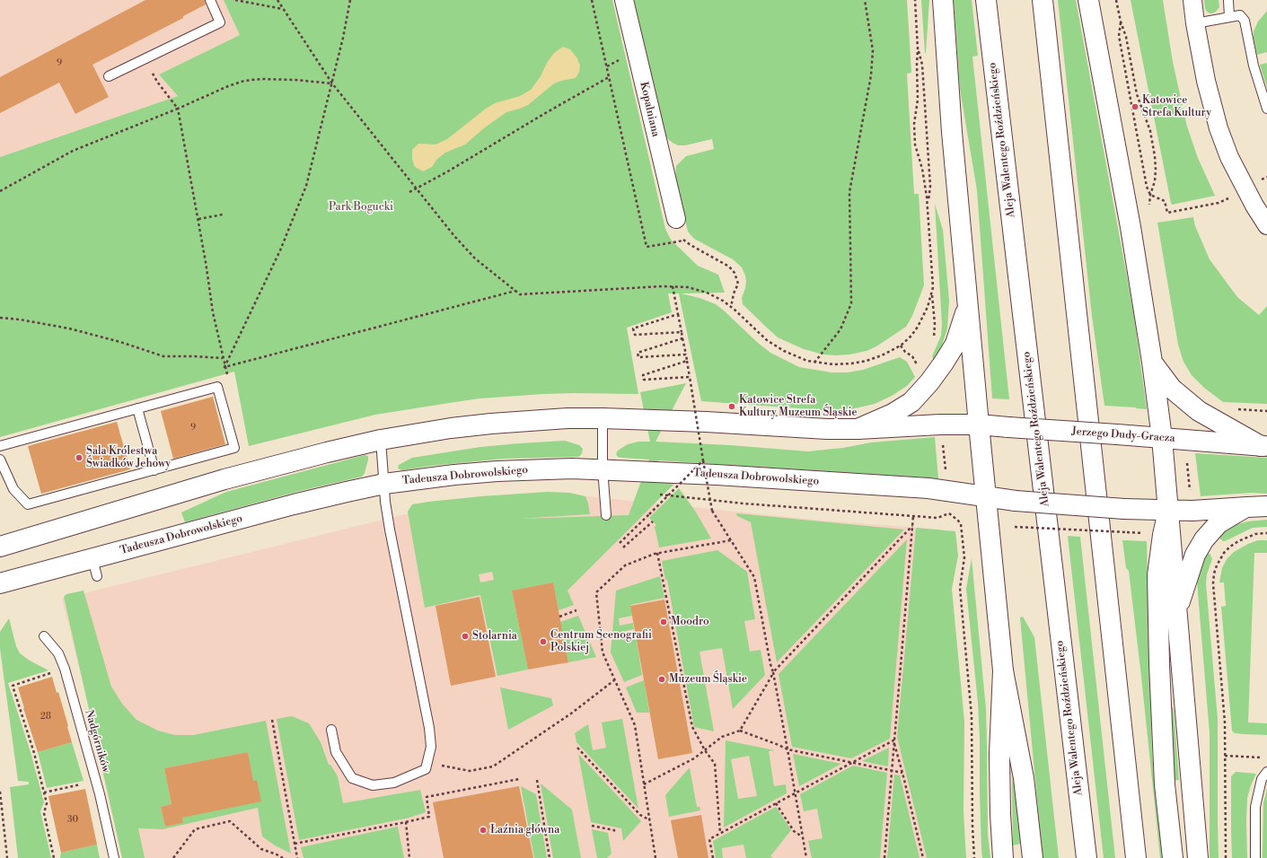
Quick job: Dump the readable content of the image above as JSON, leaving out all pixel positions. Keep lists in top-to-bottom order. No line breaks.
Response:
{"streets":{"main road":["Aleja Walentego Roździeńskiego","Jerzego Dudy-Gracza","Tadeusza Dobrowolskiego"],"street":["Kopalniana"],"lane":["Nadgórników"]},"parks":["Park Bogucki"],"places":["Katowice Strefa Kultury","Katowice Strefa Kultury Muzeum Śląskie","Sala Królestwa Świadków Jehowy","Moodro","Stolarnia","Centrum Scenografii Polskiej","Muzeum Śląskie","Łaźnia główna"],"house_numbers":["9","9","28","30"]}
